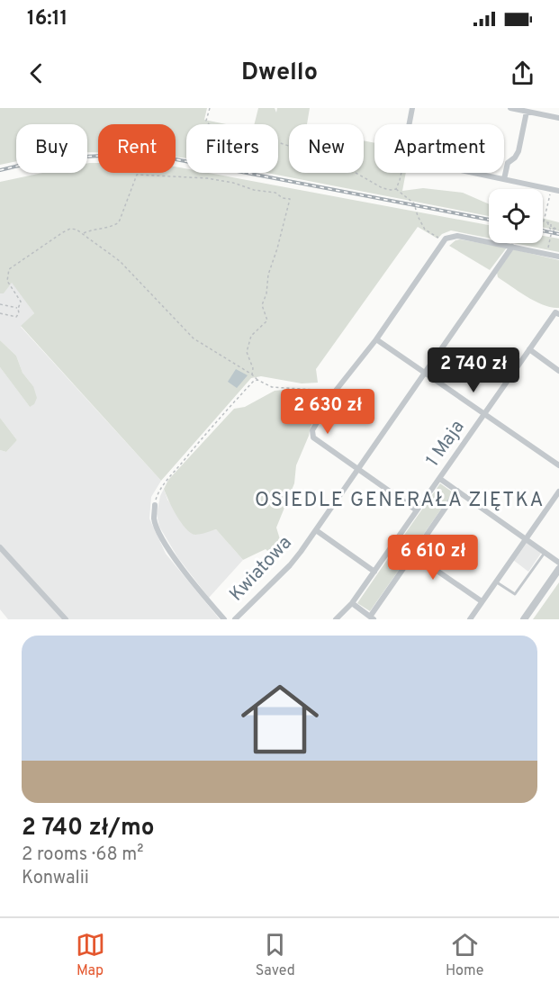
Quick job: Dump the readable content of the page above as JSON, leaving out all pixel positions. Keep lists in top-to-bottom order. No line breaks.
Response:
{"streets":{"street":["1 Maja","Kwiatowa"]},"districts":["OSIEDLE GENERAŁA ZIĘTKA"],"page":{"status":"16:11","header":"Dwello","chip":["Buy","Rent","Filters","New","Apartment"],"price":["2 740 zł","2 630 zł","6 610 zł"],"list":[{"name":"2 740 zł/mo","note":"2 rooms · 68 m² · Konwalii"}],"tabs":["Map","Saved","Home"]}}
